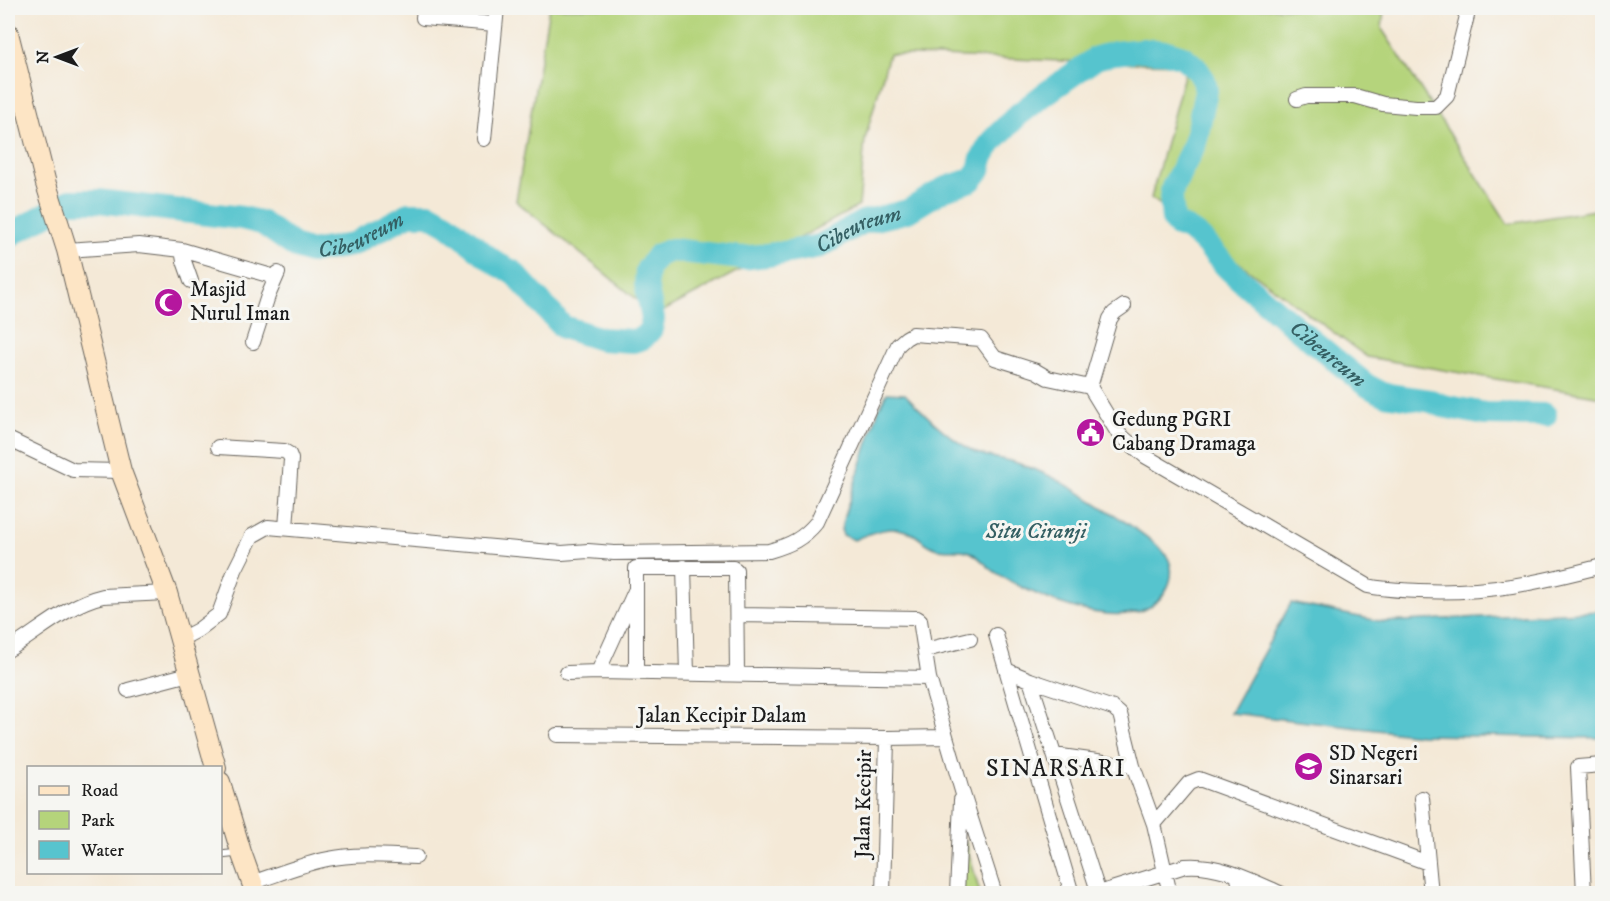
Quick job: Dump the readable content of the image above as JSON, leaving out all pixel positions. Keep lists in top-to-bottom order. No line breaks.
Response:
{"streets":{"street":["Jalan Kecipir Dalam","Jalan Kecipir"]},"crossings":[["Jalan Kecipir Dalam","Jalan Kecipir"]],"districts":["SINARSARI"],"water":["Cibeureum","Situ Ciranji"],"places":{"mosque":["Masjid Nurul Iman"],"public building":["Gedung PGRI Cabang Dramaga"],"school or university":["SD Negeri Sinarsari"]},"legend":["Road","Park","Water"],"north":"left"}
